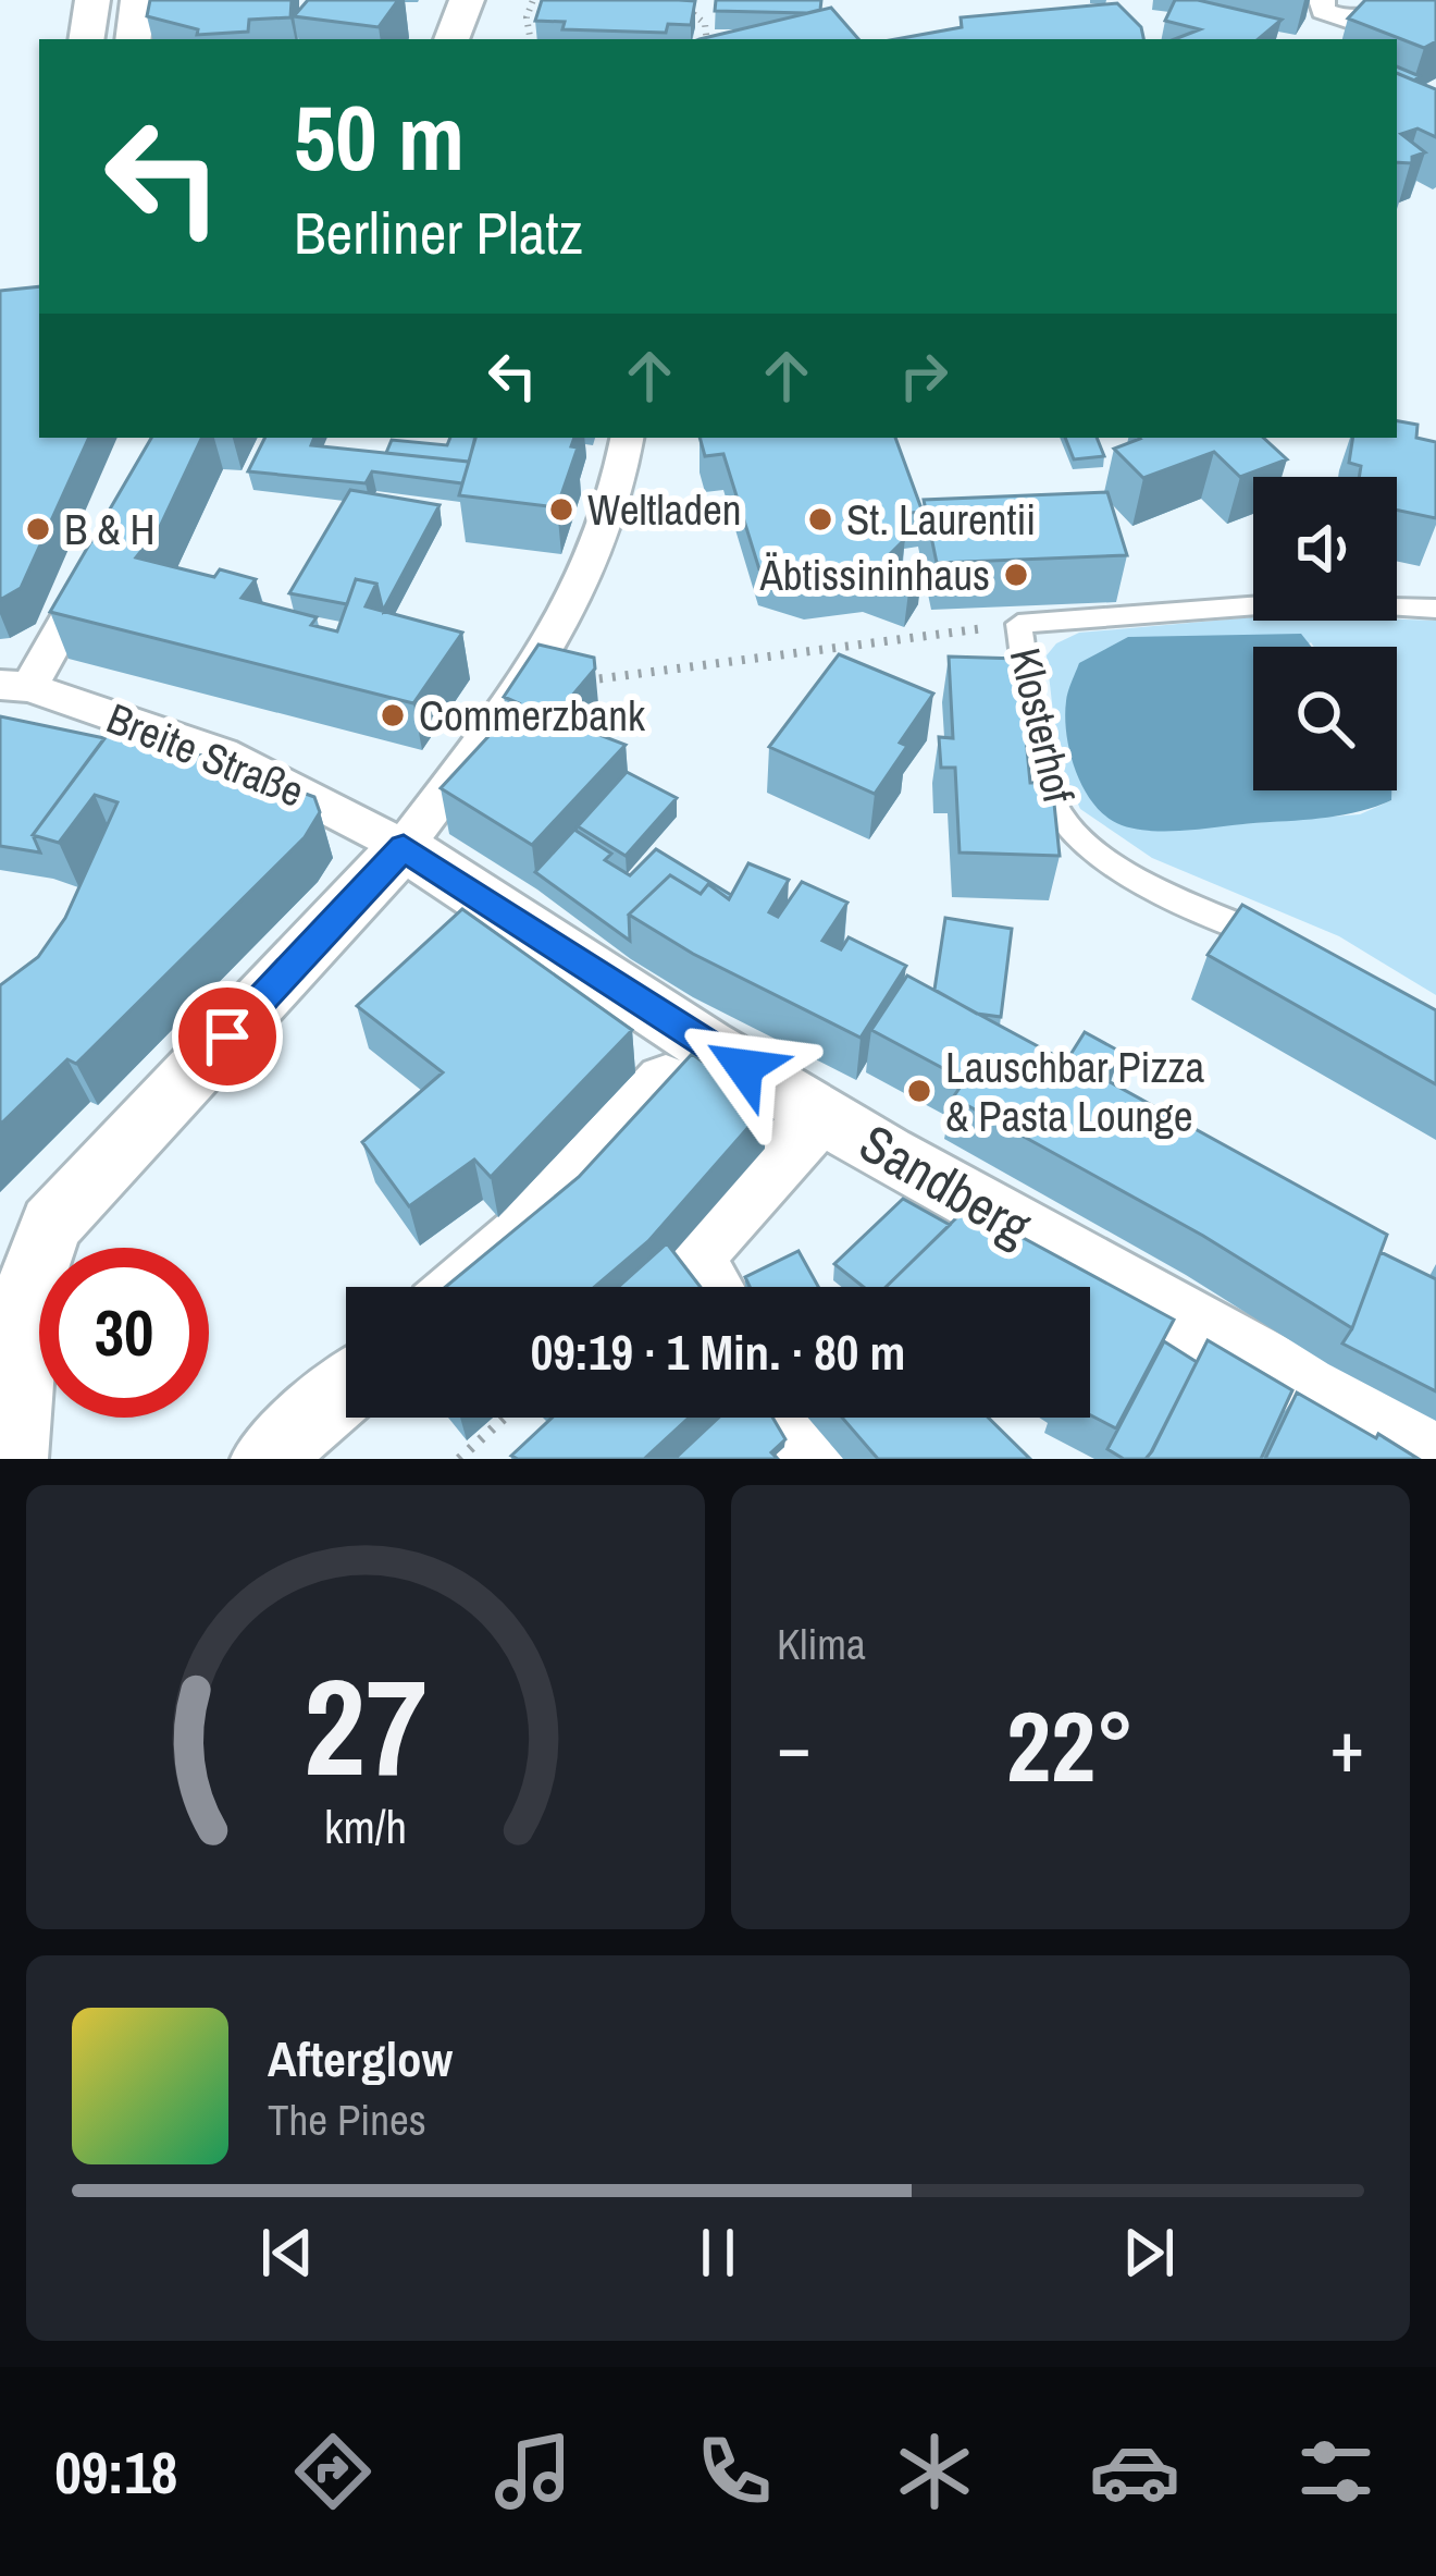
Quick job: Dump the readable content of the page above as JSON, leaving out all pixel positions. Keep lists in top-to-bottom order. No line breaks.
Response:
{"streets":{"street":["Breite Straße","Sandberg"],"lane":["Klosterhof"]},"crossings":[["Breite Straße","Sandberg"]],"places":["Weltladen","St. Laurentii","B & H","Äbtissininhaus","Commerzbank","Lauschbar Pizza & Pasta Lounge"],"page":{"turn":["50 m","Berliner Platz"],"limit":"30","trip":"09:19 · 1 Min. · 80 m","tile":"Klima","heat":["−","22°","+"],"song":["Afterglow","The Pines"],"tabs":"09:18","gauge":["27","km/h"]}}
